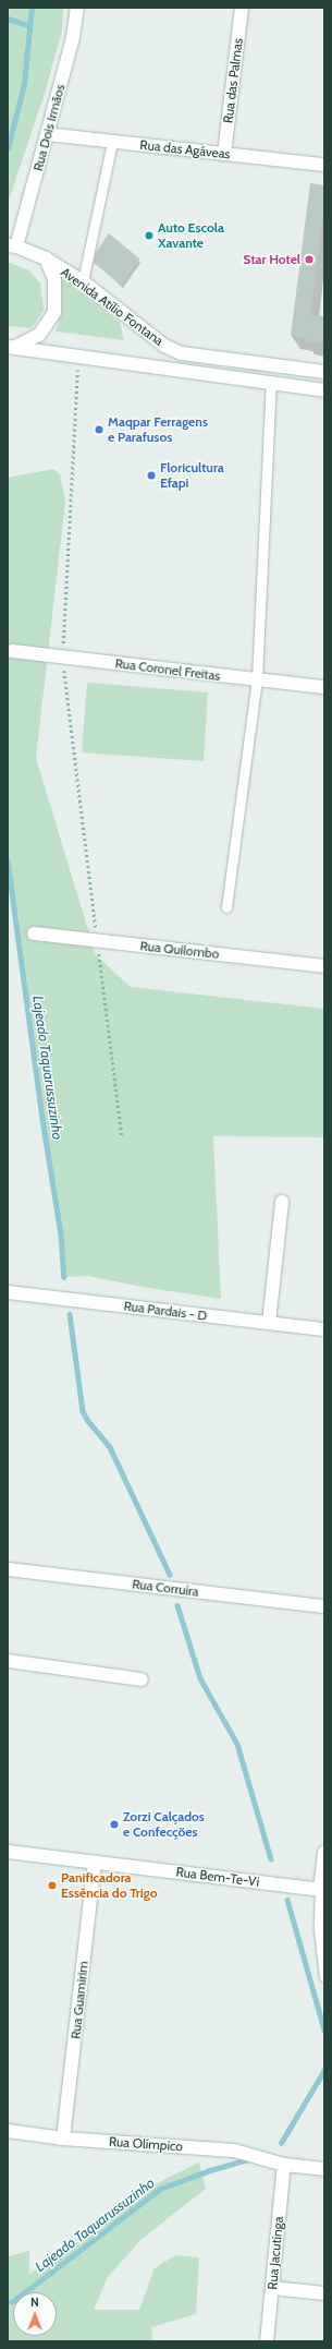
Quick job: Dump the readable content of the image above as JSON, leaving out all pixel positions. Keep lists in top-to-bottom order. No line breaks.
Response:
{"streets":{"street":["Rua das Palmas","Rua Dois Irmãos","Rua das Agáveas","Avenida Atílio Fontana","Rua Coronel Freitas","Rua Quilombo","Rua Pardais - D","Rua Corruíra","Rua Bem-Te-Vi","Rua Guamirim","Rua Olímpico","Rua Jacutinga"]},"crossings":[["Rua das Palmas","Rua das Agáveas"],["Rua Dois Irmãos","Rua das Agáveas"],["Rua Dois Irmãos","Avenida Atílio Fontana"],["Rua Bem-Te-Vi","Rua Guamirim"],["Rua Guamirim","Rua Olímpico"],["Rua Olímpico","Rua Jacutinga"]],"water":["Lajeado Taquarussuzinho"],"places":["Auto Escola Xavante","Star Hotel","Maqpar Ferragens e Parafusos","Floricultura Efapi","Zorzi Calçados e Confecções","Panificadora Essência do Trigo"],"north":"top"}
